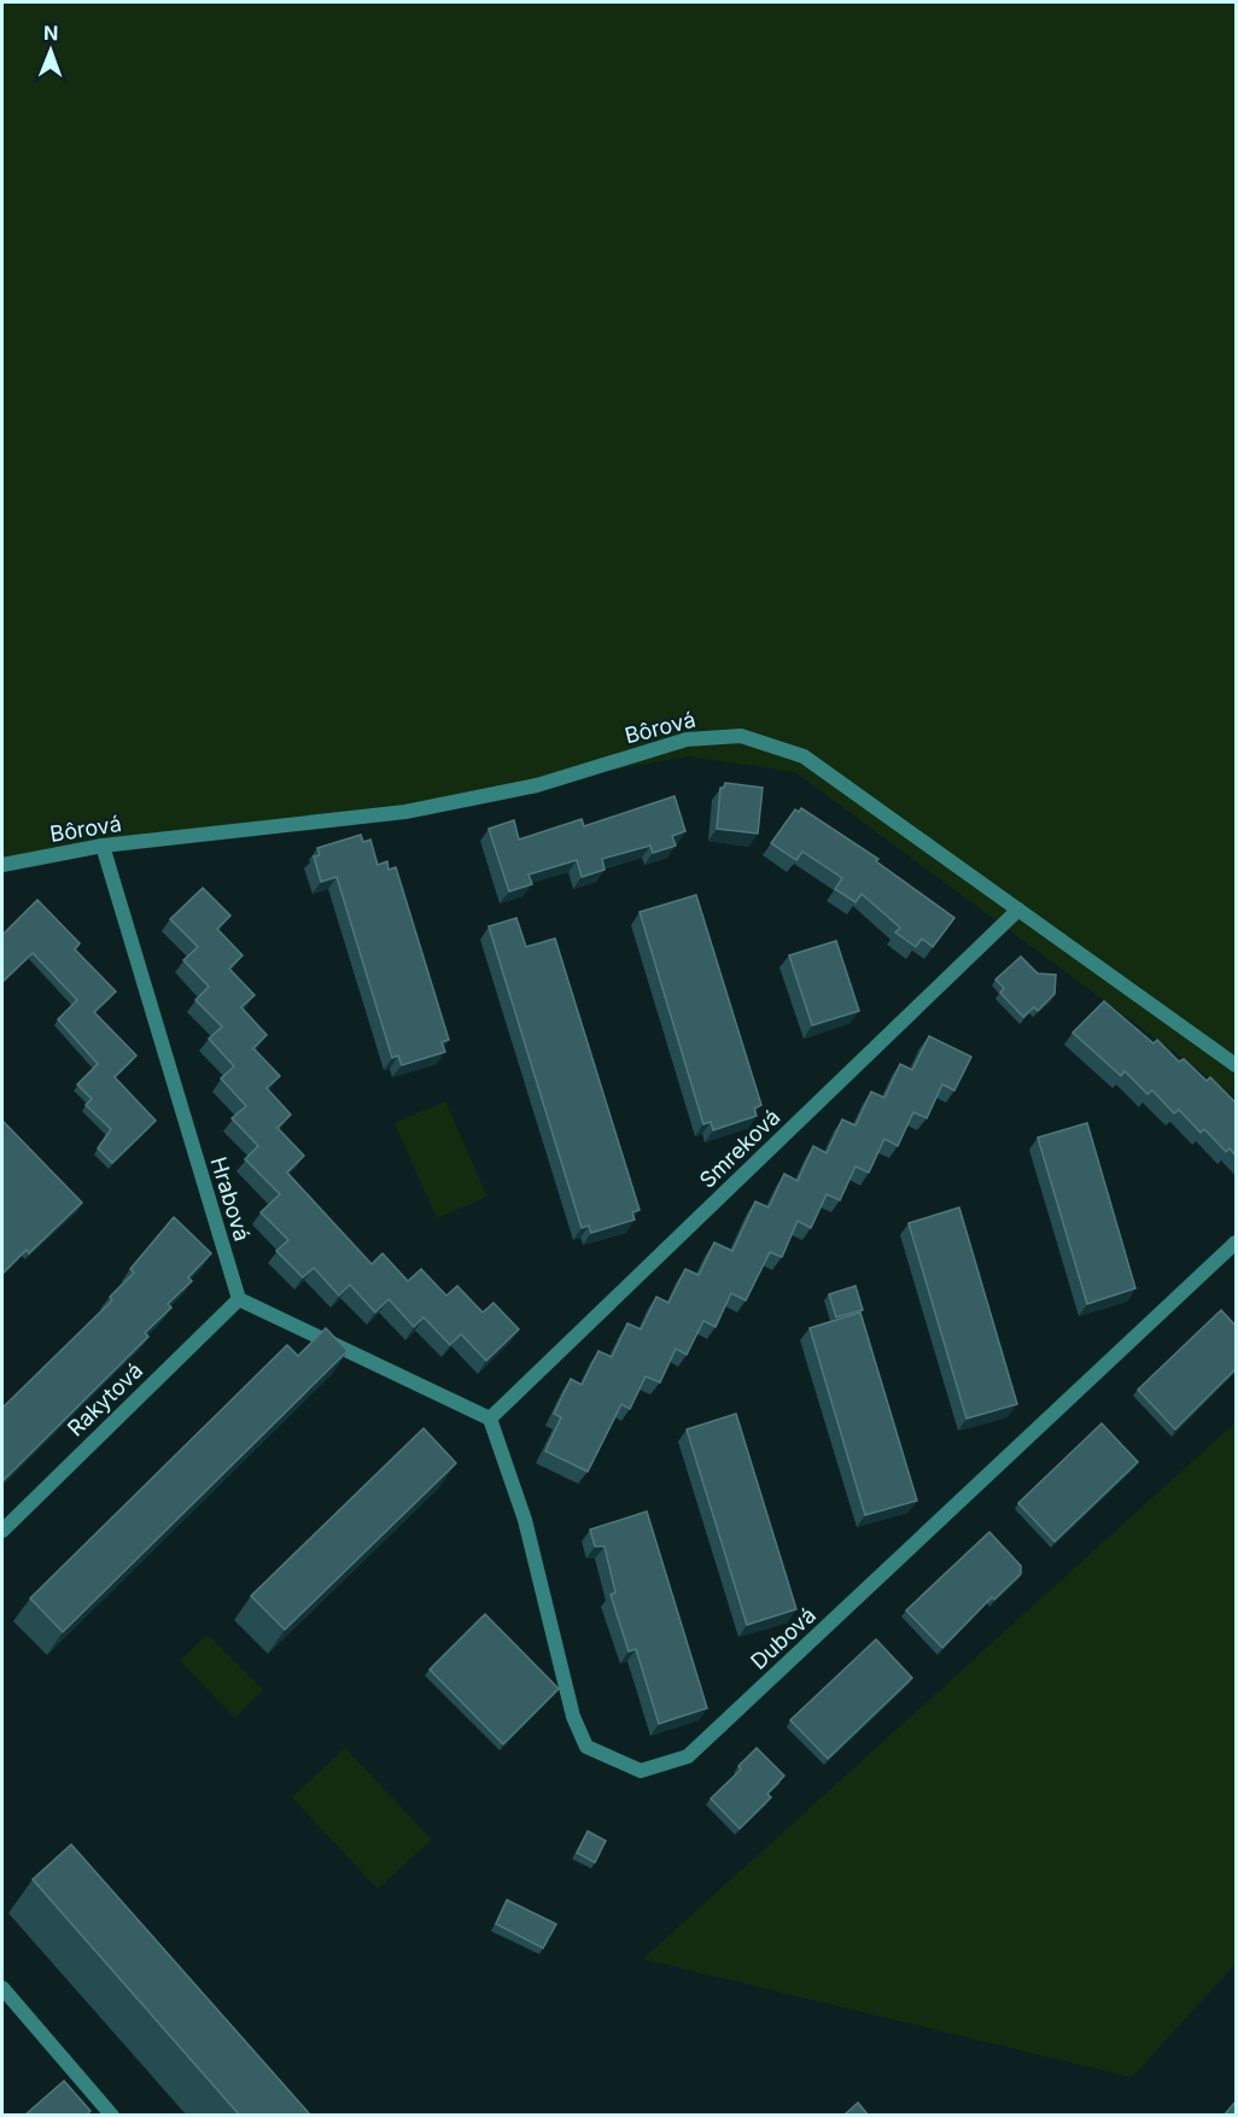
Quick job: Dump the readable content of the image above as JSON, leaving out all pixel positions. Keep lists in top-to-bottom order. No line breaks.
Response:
{"streets":{"street":["Bôrová","Smreková","Hrabová","Rakytová","Dubová"]},"crossings":[["Bôrová","Smreková"],["Bôrová","Hrabová"],["Smreková","Dubová"],["Hrabová","Rakytová"]],"north":"top"}
